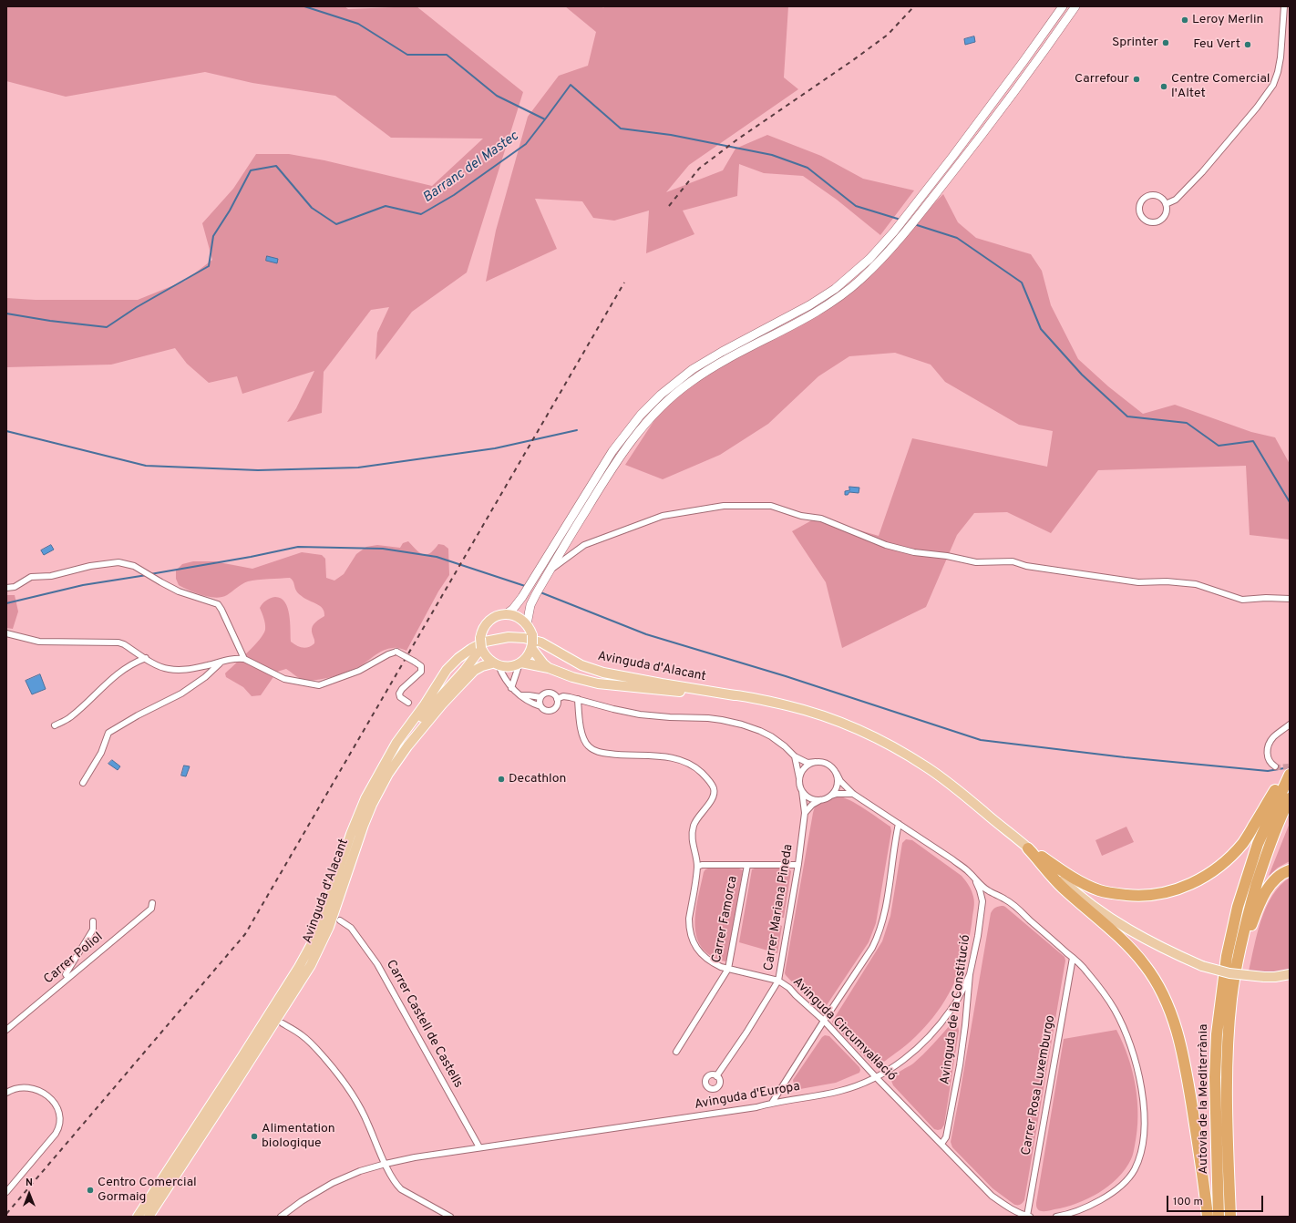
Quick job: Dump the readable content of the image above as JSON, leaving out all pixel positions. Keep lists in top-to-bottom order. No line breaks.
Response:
{"streets":{"highway":["Autovia de la Mediterrània"],"main road":["Avinguda d'Alacant"],"street":["Carrer Mariana Pineda","Carrer Famorca","Carrer Poliol","Avinguda de la Constitució","Carrer Castell de Castells","Avinguda Circumval·lació","Carrer Rosa Luxemburgo","Avinguda d'Europa"]},"crossings":[["Carrer Mariana Pineda","Avinguda Circumval·lació"],["Carrer Famorca","Avinguda Circumval·lació"],["Avinguda de la Constitució","Avinguda Circumval·lació"],["Avinguda de la Constitució","Avinguda d'Europa"],["Carrer Castell de Castells","Avinguda d'Europa"],["Avinguda Circumval·lació","Carrer Rosa Luxemburgo"],["Avinguda Circumval·lació","Avinguda d'Europa"]],"water":["Barranc del Mastec"],"places":["Leroy Merlin","Sprinter","Feu Vert","Carrefour","Centre Comercial l'Altet","Decathlon","Alimentation biologique","Centro Comercial Gormaig"],"scale_bar":"100 m","north":"top"}
